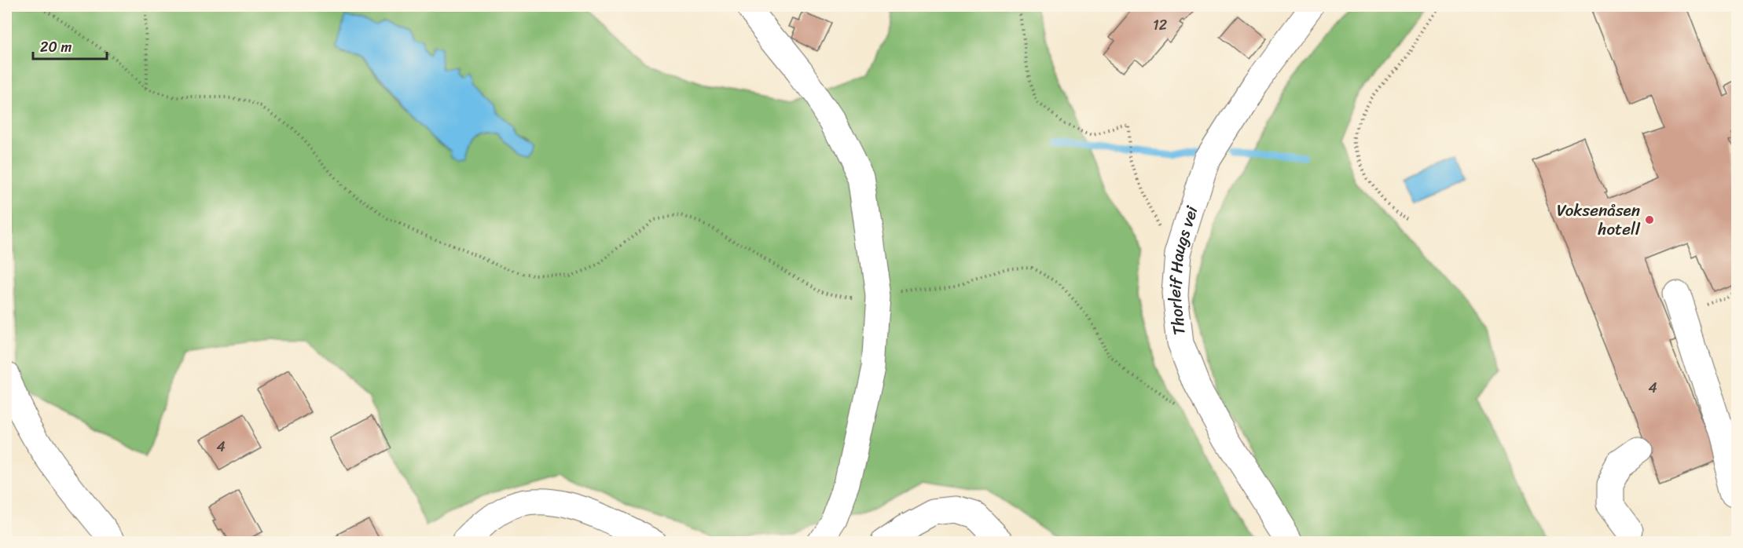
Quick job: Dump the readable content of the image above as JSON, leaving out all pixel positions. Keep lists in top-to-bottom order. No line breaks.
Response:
{"streets":{"street":["Thorleif Haugs vei"]},"places":["Voksenåsen hotell"],"house_numbers":["12","4","4"],"scale_bar":"20 m"}
